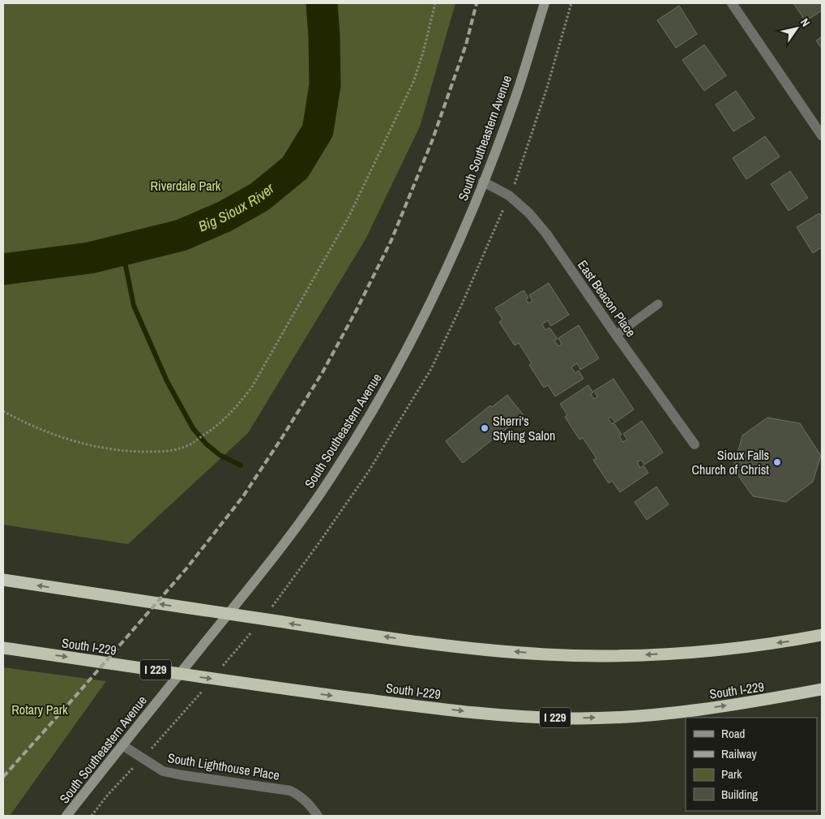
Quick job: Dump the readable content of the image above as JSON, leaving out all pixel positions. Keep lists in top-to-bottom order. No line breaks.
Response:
{"streets":{"highway":["South I-229","I 229"],"main road":["South Southeastern Avenue"],"street":["East Beacon Place","South Lighthouse Place"]},"crossings":[["South Southeastern Avenue","East Beacon Place"],["South Southeastern Avenue","South Lighthouse Place"]],"water":["Big Sioux River"],"parks":["Riverdale Park","Rotary Park"],"places":["Sherri's Styling Salon","Sioux Falls Church of Christ"],"legend":["Road","Railway","Park","Building"],"north":"top right"}
